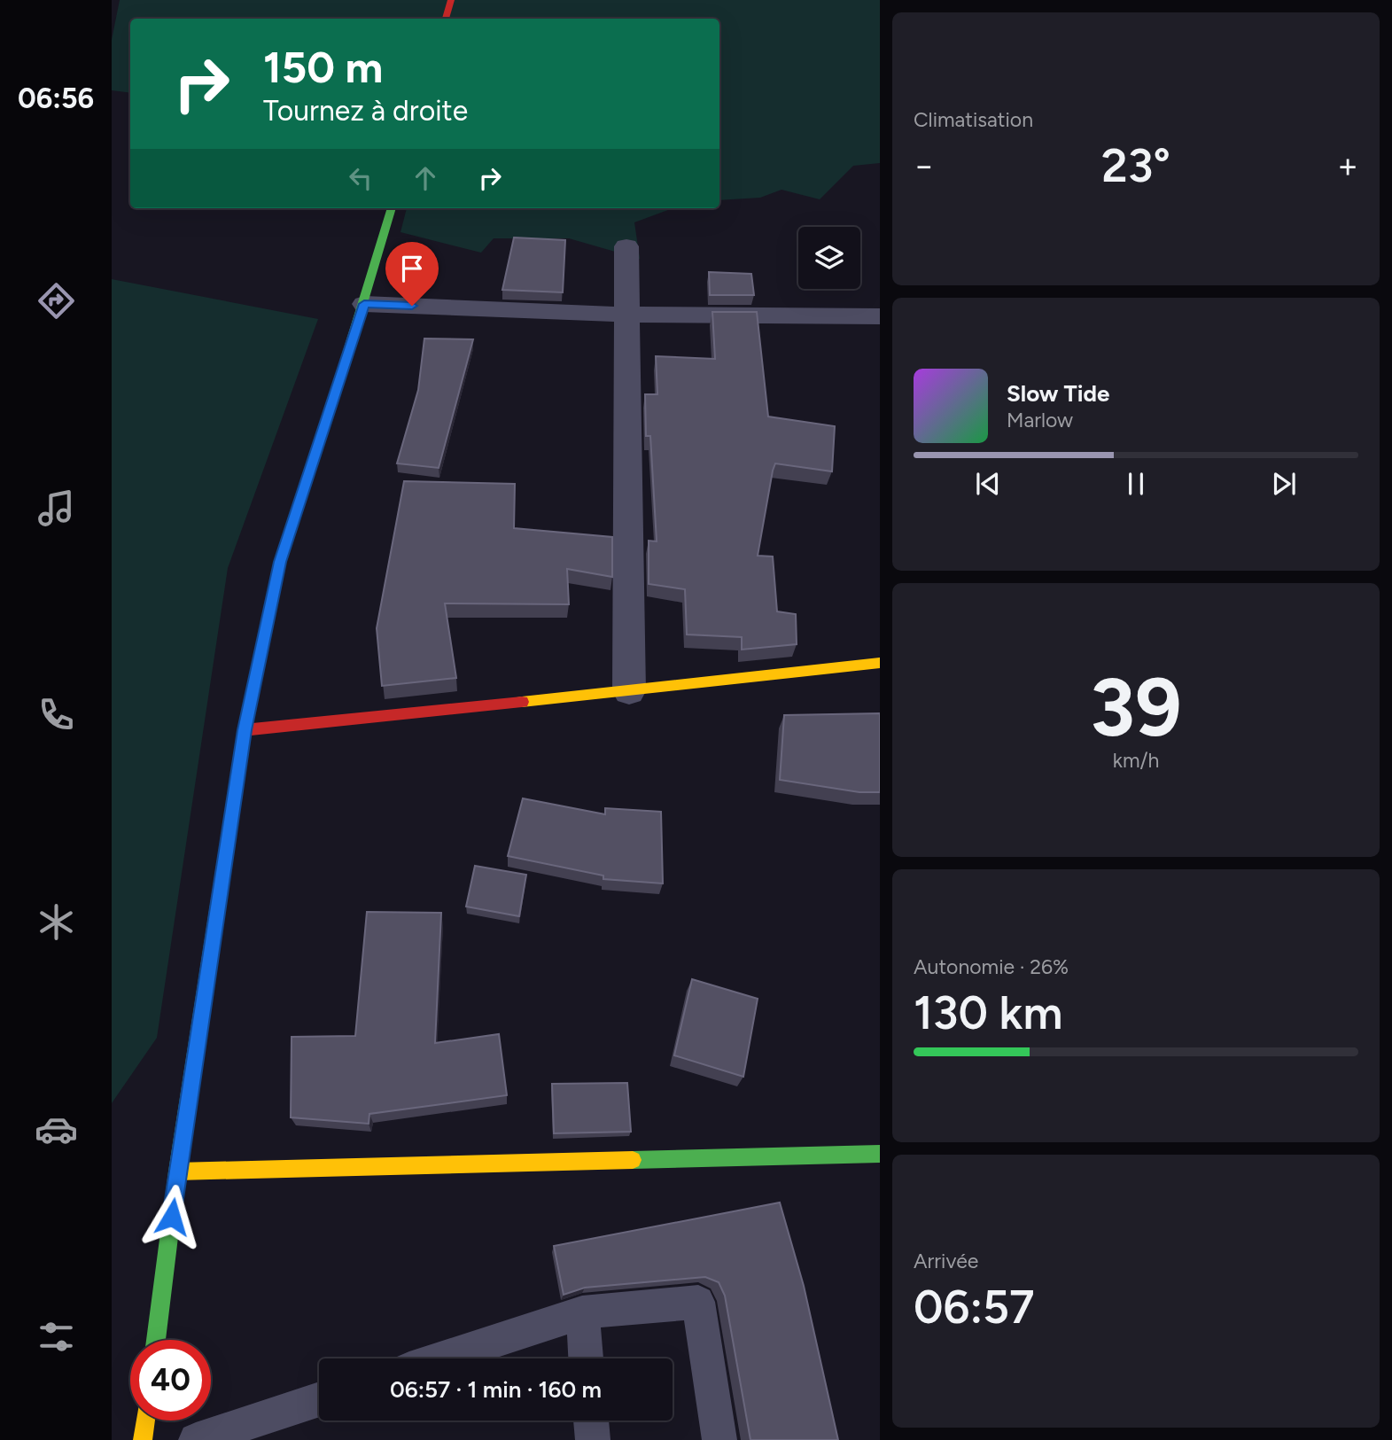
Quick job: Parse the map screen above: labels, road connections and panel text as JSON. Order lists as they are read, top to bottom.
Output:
{
  "page": {
    "tabs": "06:56",
    "tile": [
      "Climatisation",
      ["39", "km/h"],
      ["Autonomie · 26%", "130 km"],
      ["Arrivée", "06:57"]
    ],
    "turn": ["150 m", "Tournez à droite"],
    "heat": ["−", "23°", "+"],
    "song": ["Slow Tide", "Marlow"],
    "limit": "40",
    "trip": "06:57 · 1 min · 160 m"
  }
}
